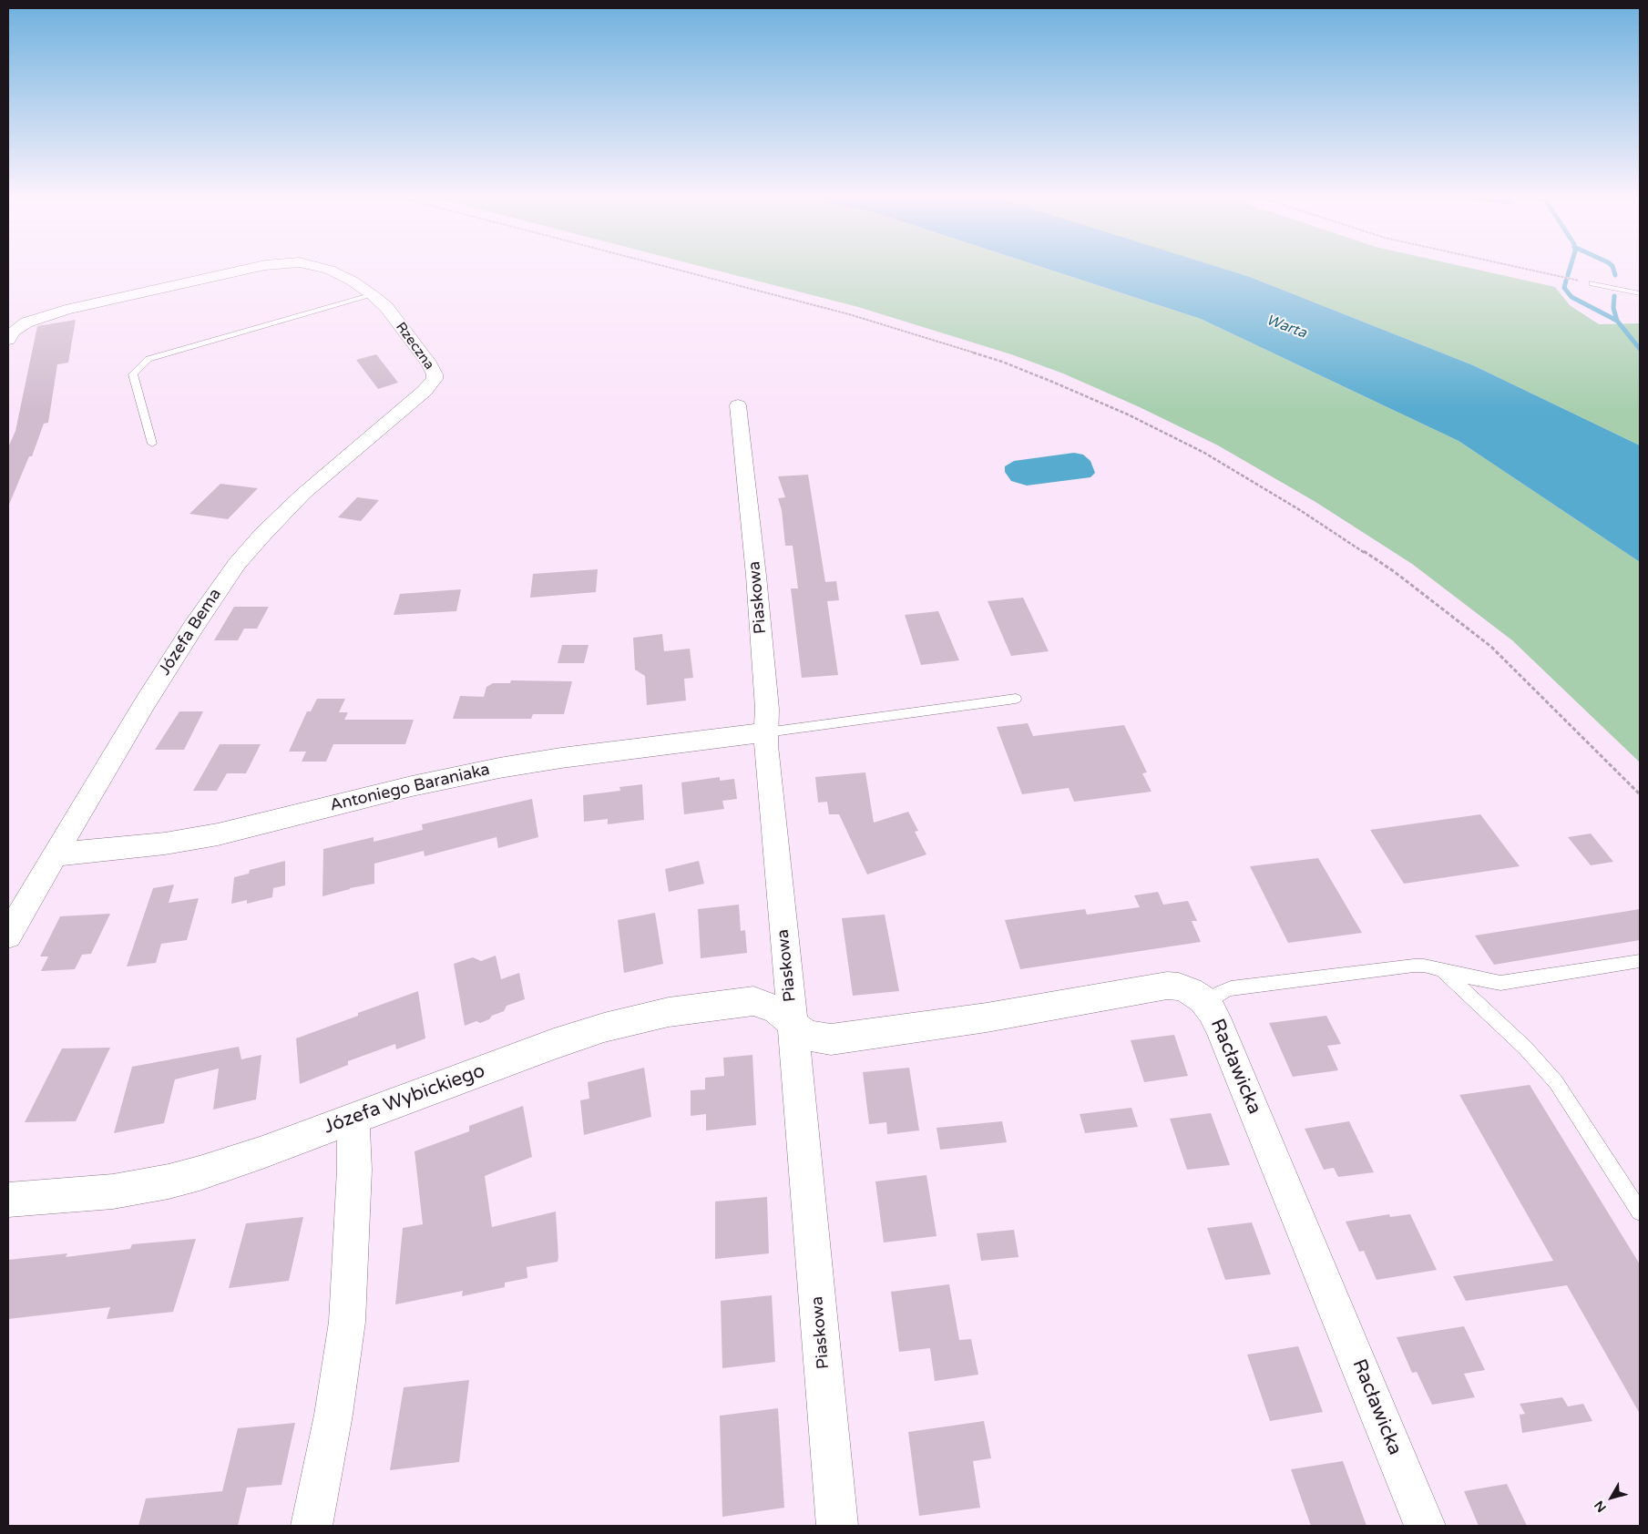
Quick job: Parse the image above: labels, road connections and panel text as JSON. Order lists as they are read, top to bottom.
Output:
{
  "streets": {
    "street": [
      "Rzeczna",
      "Piaskowa",
      "Józefa Bema",
      "Antoniego Baraniaka",
      "Racławicka",
      "Józefa Wybickiego"
    ]
  },
  "crossings": [
    ["Rzeczna", "Józefa Bema"],
    ["Piaskowa", "Antoniego Baraniaka"],
    ["Piaskowa", "Racławicka"],
    ["Piaskowa", "Józefa Wybickiego"],
    ["Józefa Bema", "Antoniego Baraniaka"],
    ["Racławicka", "Józefa Wybickiego"]
  ],
  "water": ["Warta"],
  "north": "bottom left"
}
